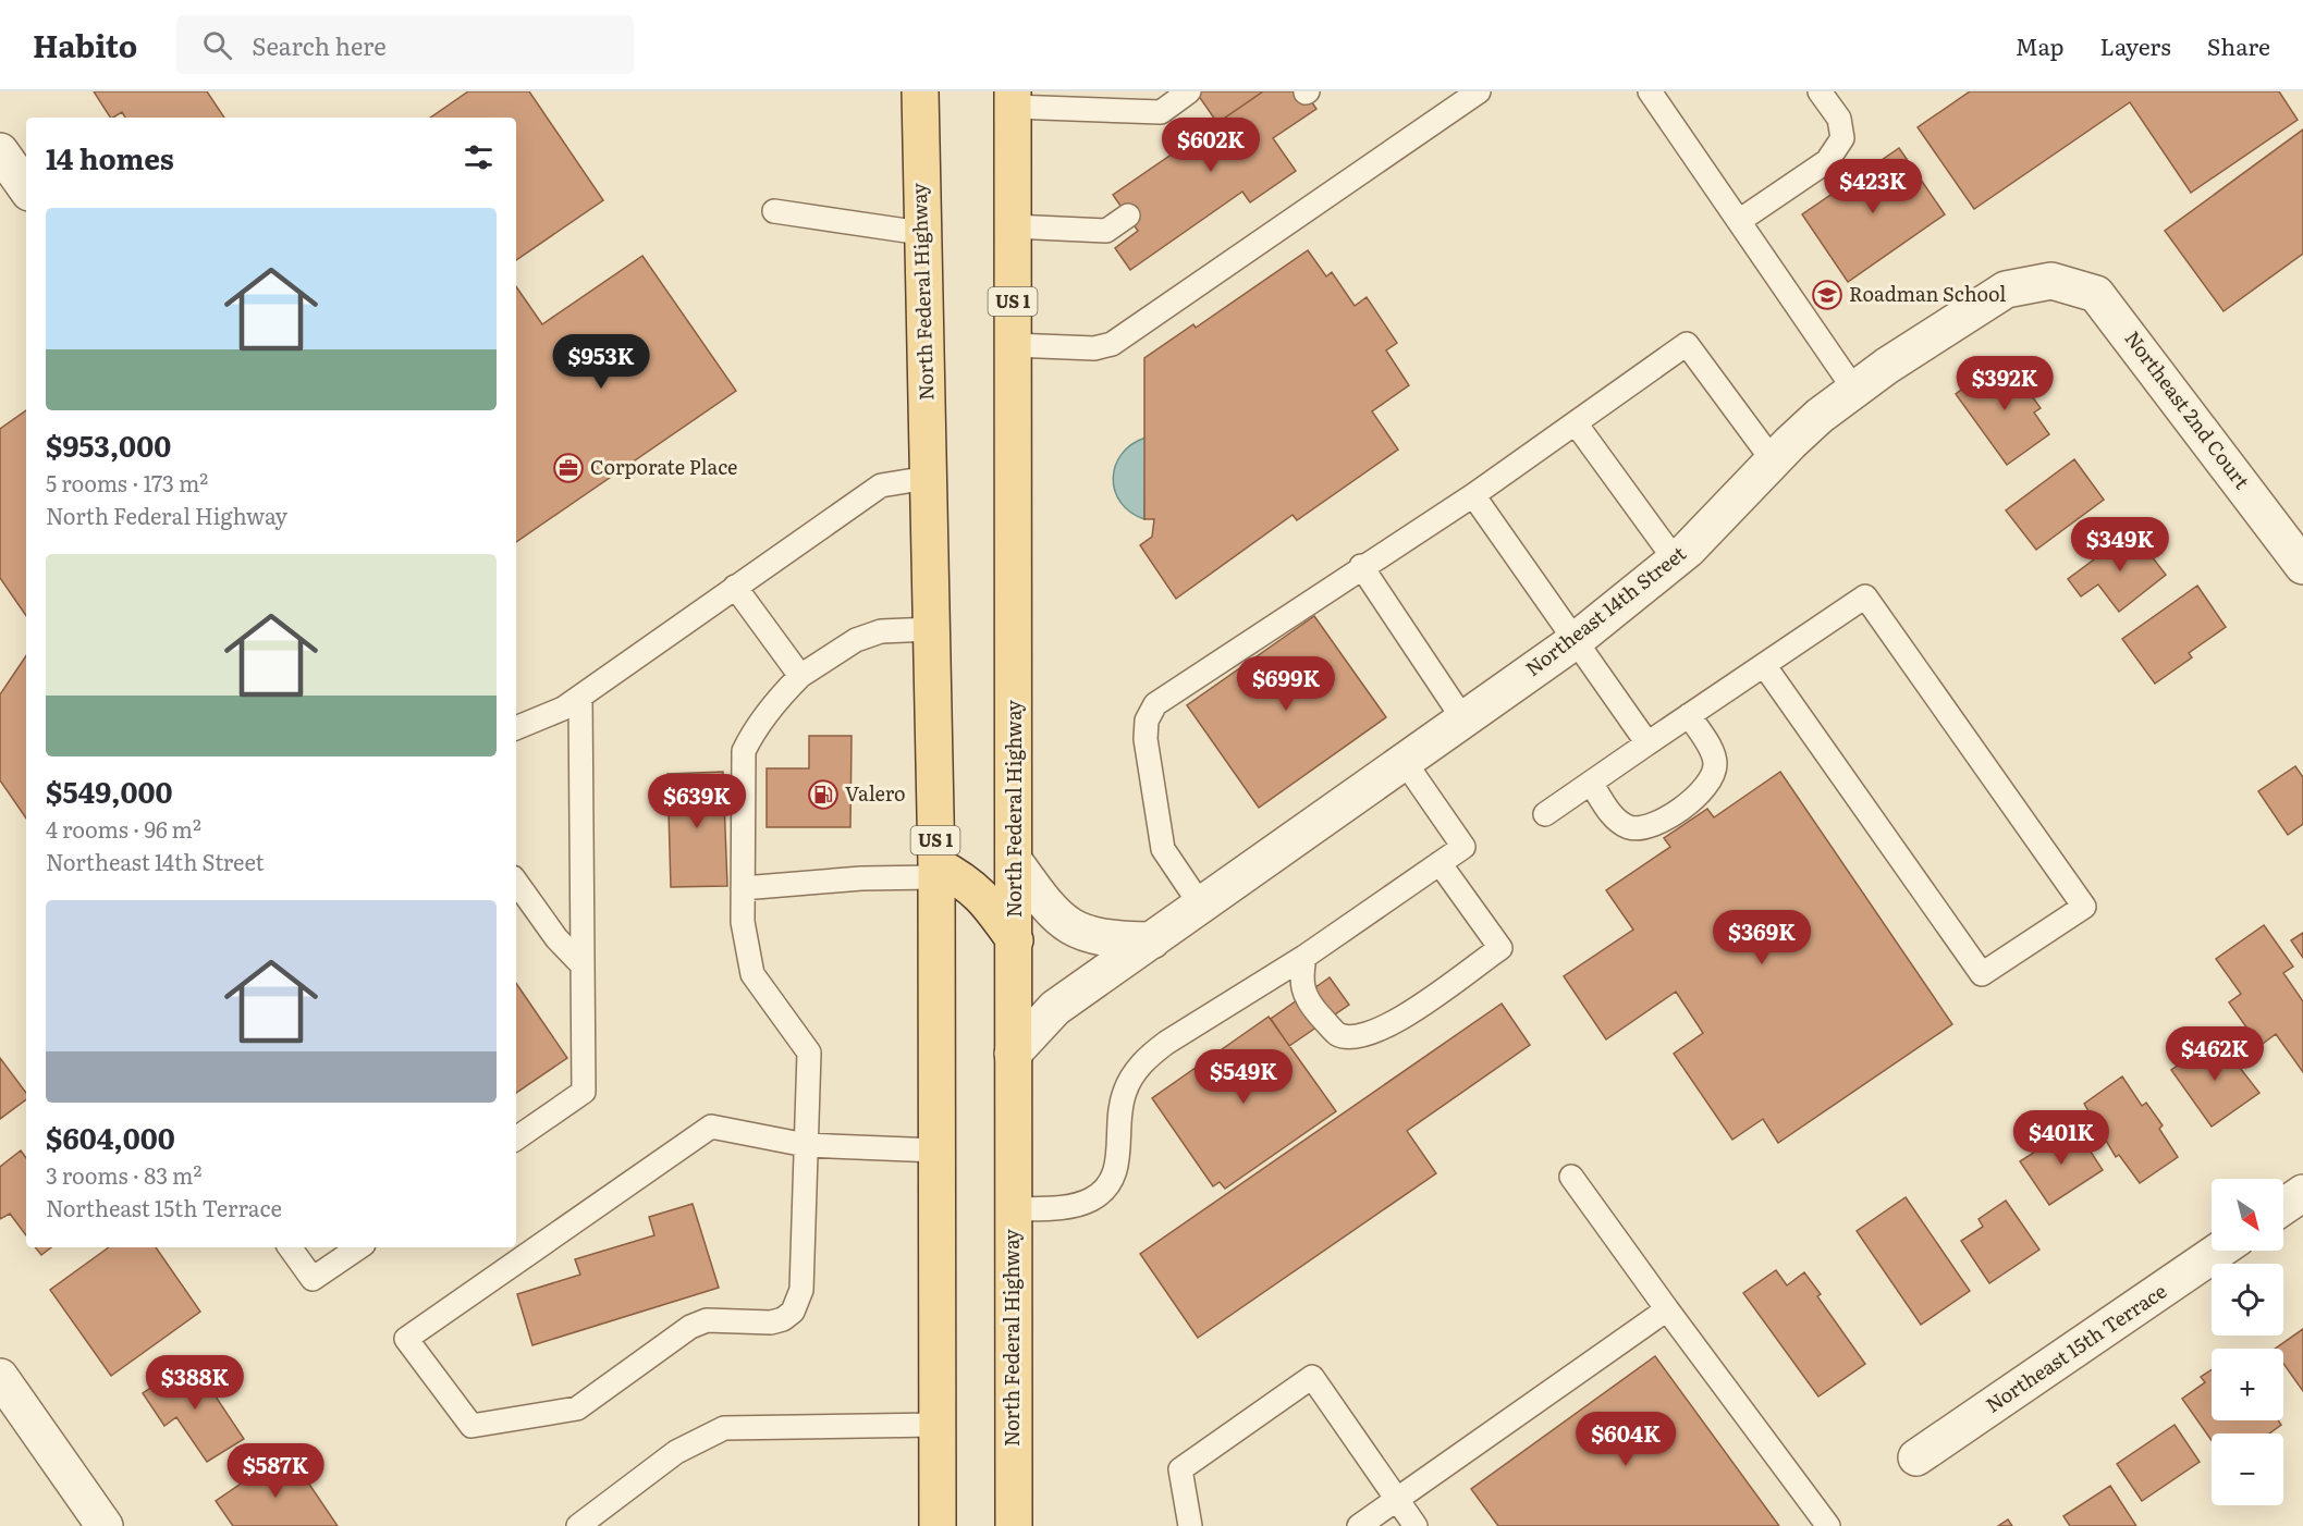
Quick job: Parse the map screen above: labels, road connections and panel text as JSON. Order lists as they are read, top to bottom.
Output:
{
  "streets": {
    "main road": ["North Federal Highway", "US 1"],
    "street": ["Northeast 2nd Court", "Northeast 14th Street", "Northeast 15th Terrace"]
  },
  "crossings": [
    ["North Federal Highway", "Northeast 14th Street"],
    ["Northeast 2nd Court", "Northeast 14th Street"]
  ],
  "places": {
    "school or university": ["Roadman School"],
    "office": ["Corporate Place"],
    "fuel station": ["Valero"]
  },
  "north": "bottom right",
  "page": {
    "header": "Habito",
    "search": "Search here",
    "nav": ["Map", "Layers", "Share"],
    "price": [
      "$602K",
      "$423K",
      "$953K",
      "$392K",
      "$349K",
      "$699K",
      "$639K",
      "$369K",
      "$462K",
      "$549K",
      "$401K",
      "$388K",
      "$604K",
      "$587K"
    ],
    "heading": "14 homes",
    "list": [
      {
        "name": "$953,000",
        "note": "5 rooms · 173 m² · North Federal Highway"
      },
      {
        "name": "$549,000",
        "note": "4 rooms · 96 m² · Northeast 14th Street"
      },
      {
        "name": "$604,000",
        "note": "3 rooms · 83 m² · Northeast 15th Terrace"
      }
    ],
    "map_buttons": ["+", "−"]
  }
}
